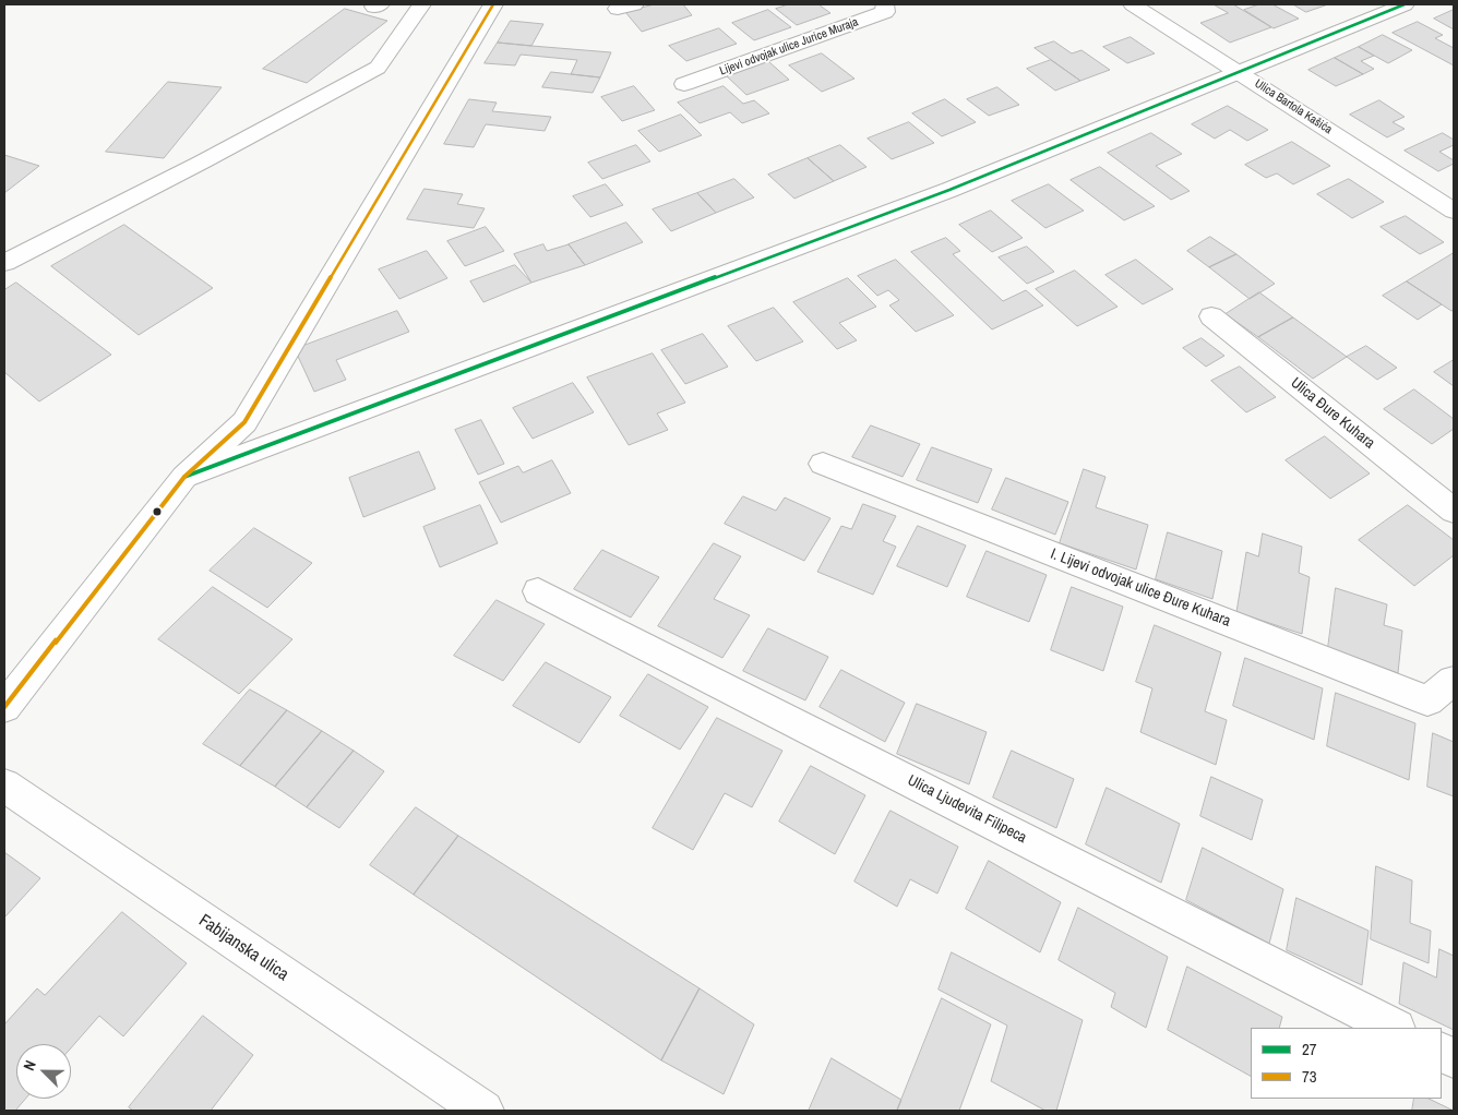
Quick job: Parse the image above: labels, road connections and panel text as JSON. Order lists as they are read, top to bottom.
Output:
{
  "streets": {
    "street": [
      "Lijevi odvojak ulice Jurice Muraja",
      "Ulica Bartola Kašića",
      "Ulica Đure Kuhara",
      "I. Lijevi odvojak ulice Đure Kuhara",
      "Ulica Ljudevita Filipeca",
      "Fabijanska ulica"
    ]
  },
  "lines": ["transit line 27", "transit line 73"],
  "legend": ["27", "73"],
  "north": "top left"
}
